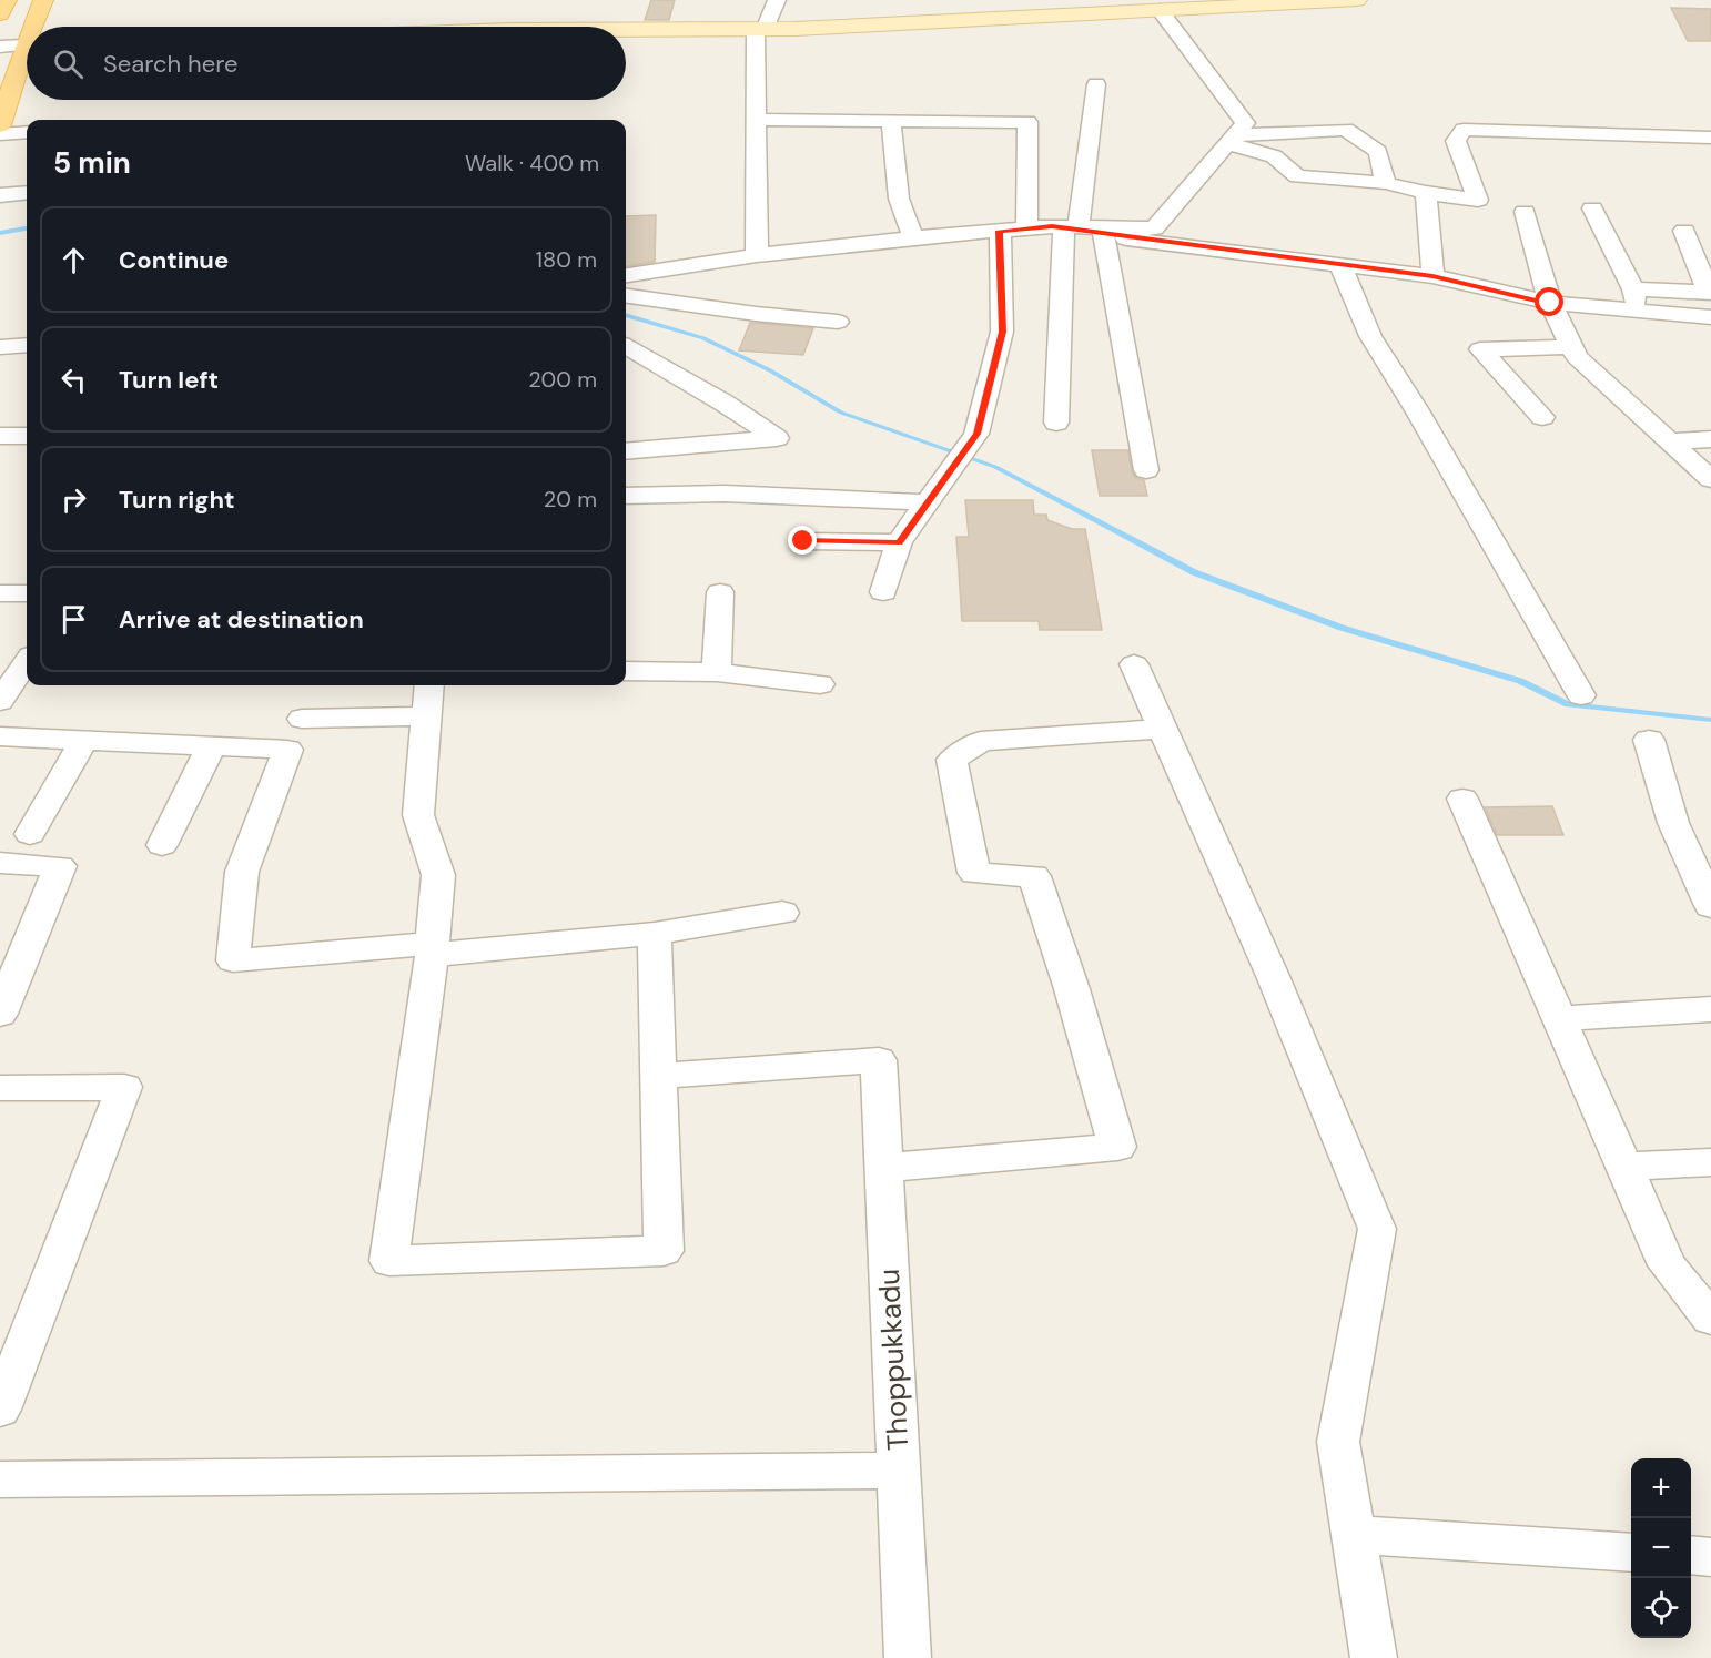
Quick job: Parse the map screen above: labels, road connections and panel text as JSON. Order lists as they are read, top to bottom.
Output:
{
  "streets": {
    "street": ["Thoppukkadu"]
  },
  "page": {
    "search": "Search here",
    "heading": ["5 min", "Walk · 400 m"],
    "list": [
      ["Continue", "180 m"],
      ["Turn left", "200 m"],
      ["Turn right", "20 m"],
      "Arrive at destination"
    ],
    "map_buttons": ["+", "−"]
  }
}
